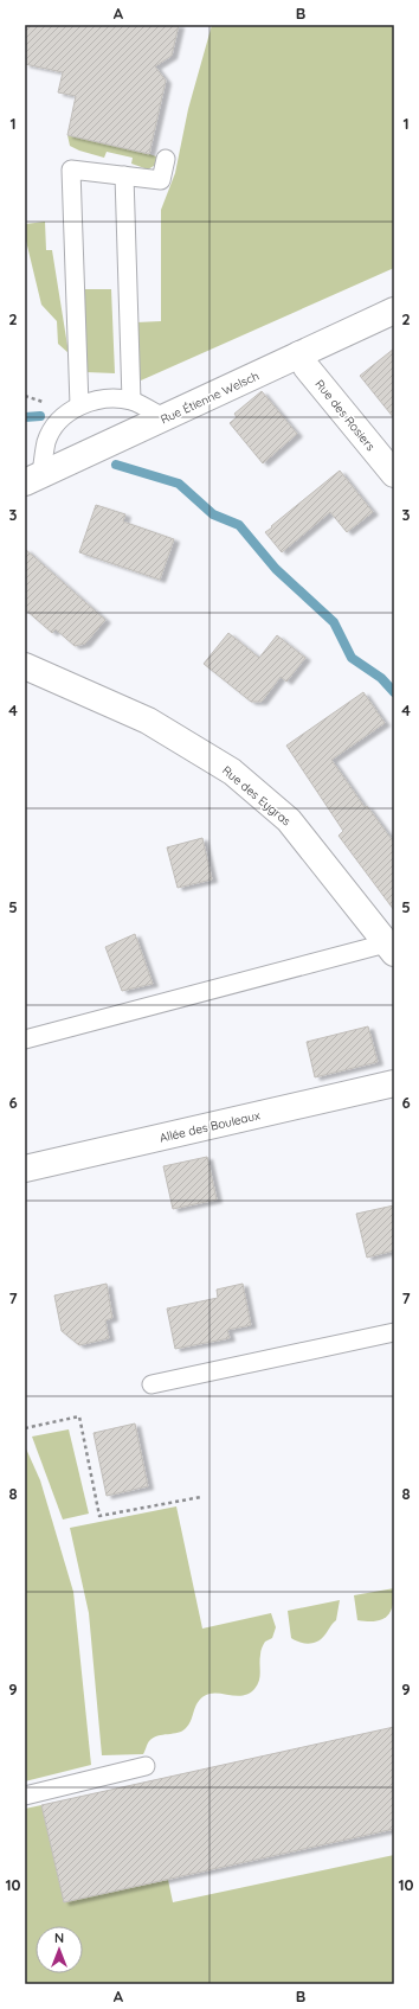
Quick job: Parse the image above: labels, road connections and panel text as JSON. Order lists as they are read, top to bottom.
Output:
{
  "streets": {
    "street": [
      "Rue Étienne Welsch",
      "Rue des Rosiers",
      "Rue des Eygras",
      "Allée des Bouleaux"
    ]
  },
  "crossings": [
    ["Rue Étienne Welsch", "Rue des Rosiers"]
  ],
  "north": "top",
  "grid": {
    "columns": ["A", "B"],
    "rows": [
      "1",
      "2",
      "3",
      "4",
      "5",
      "6",
      "7",
      "8",
      "9",
      "10"
    ]
  }
}
